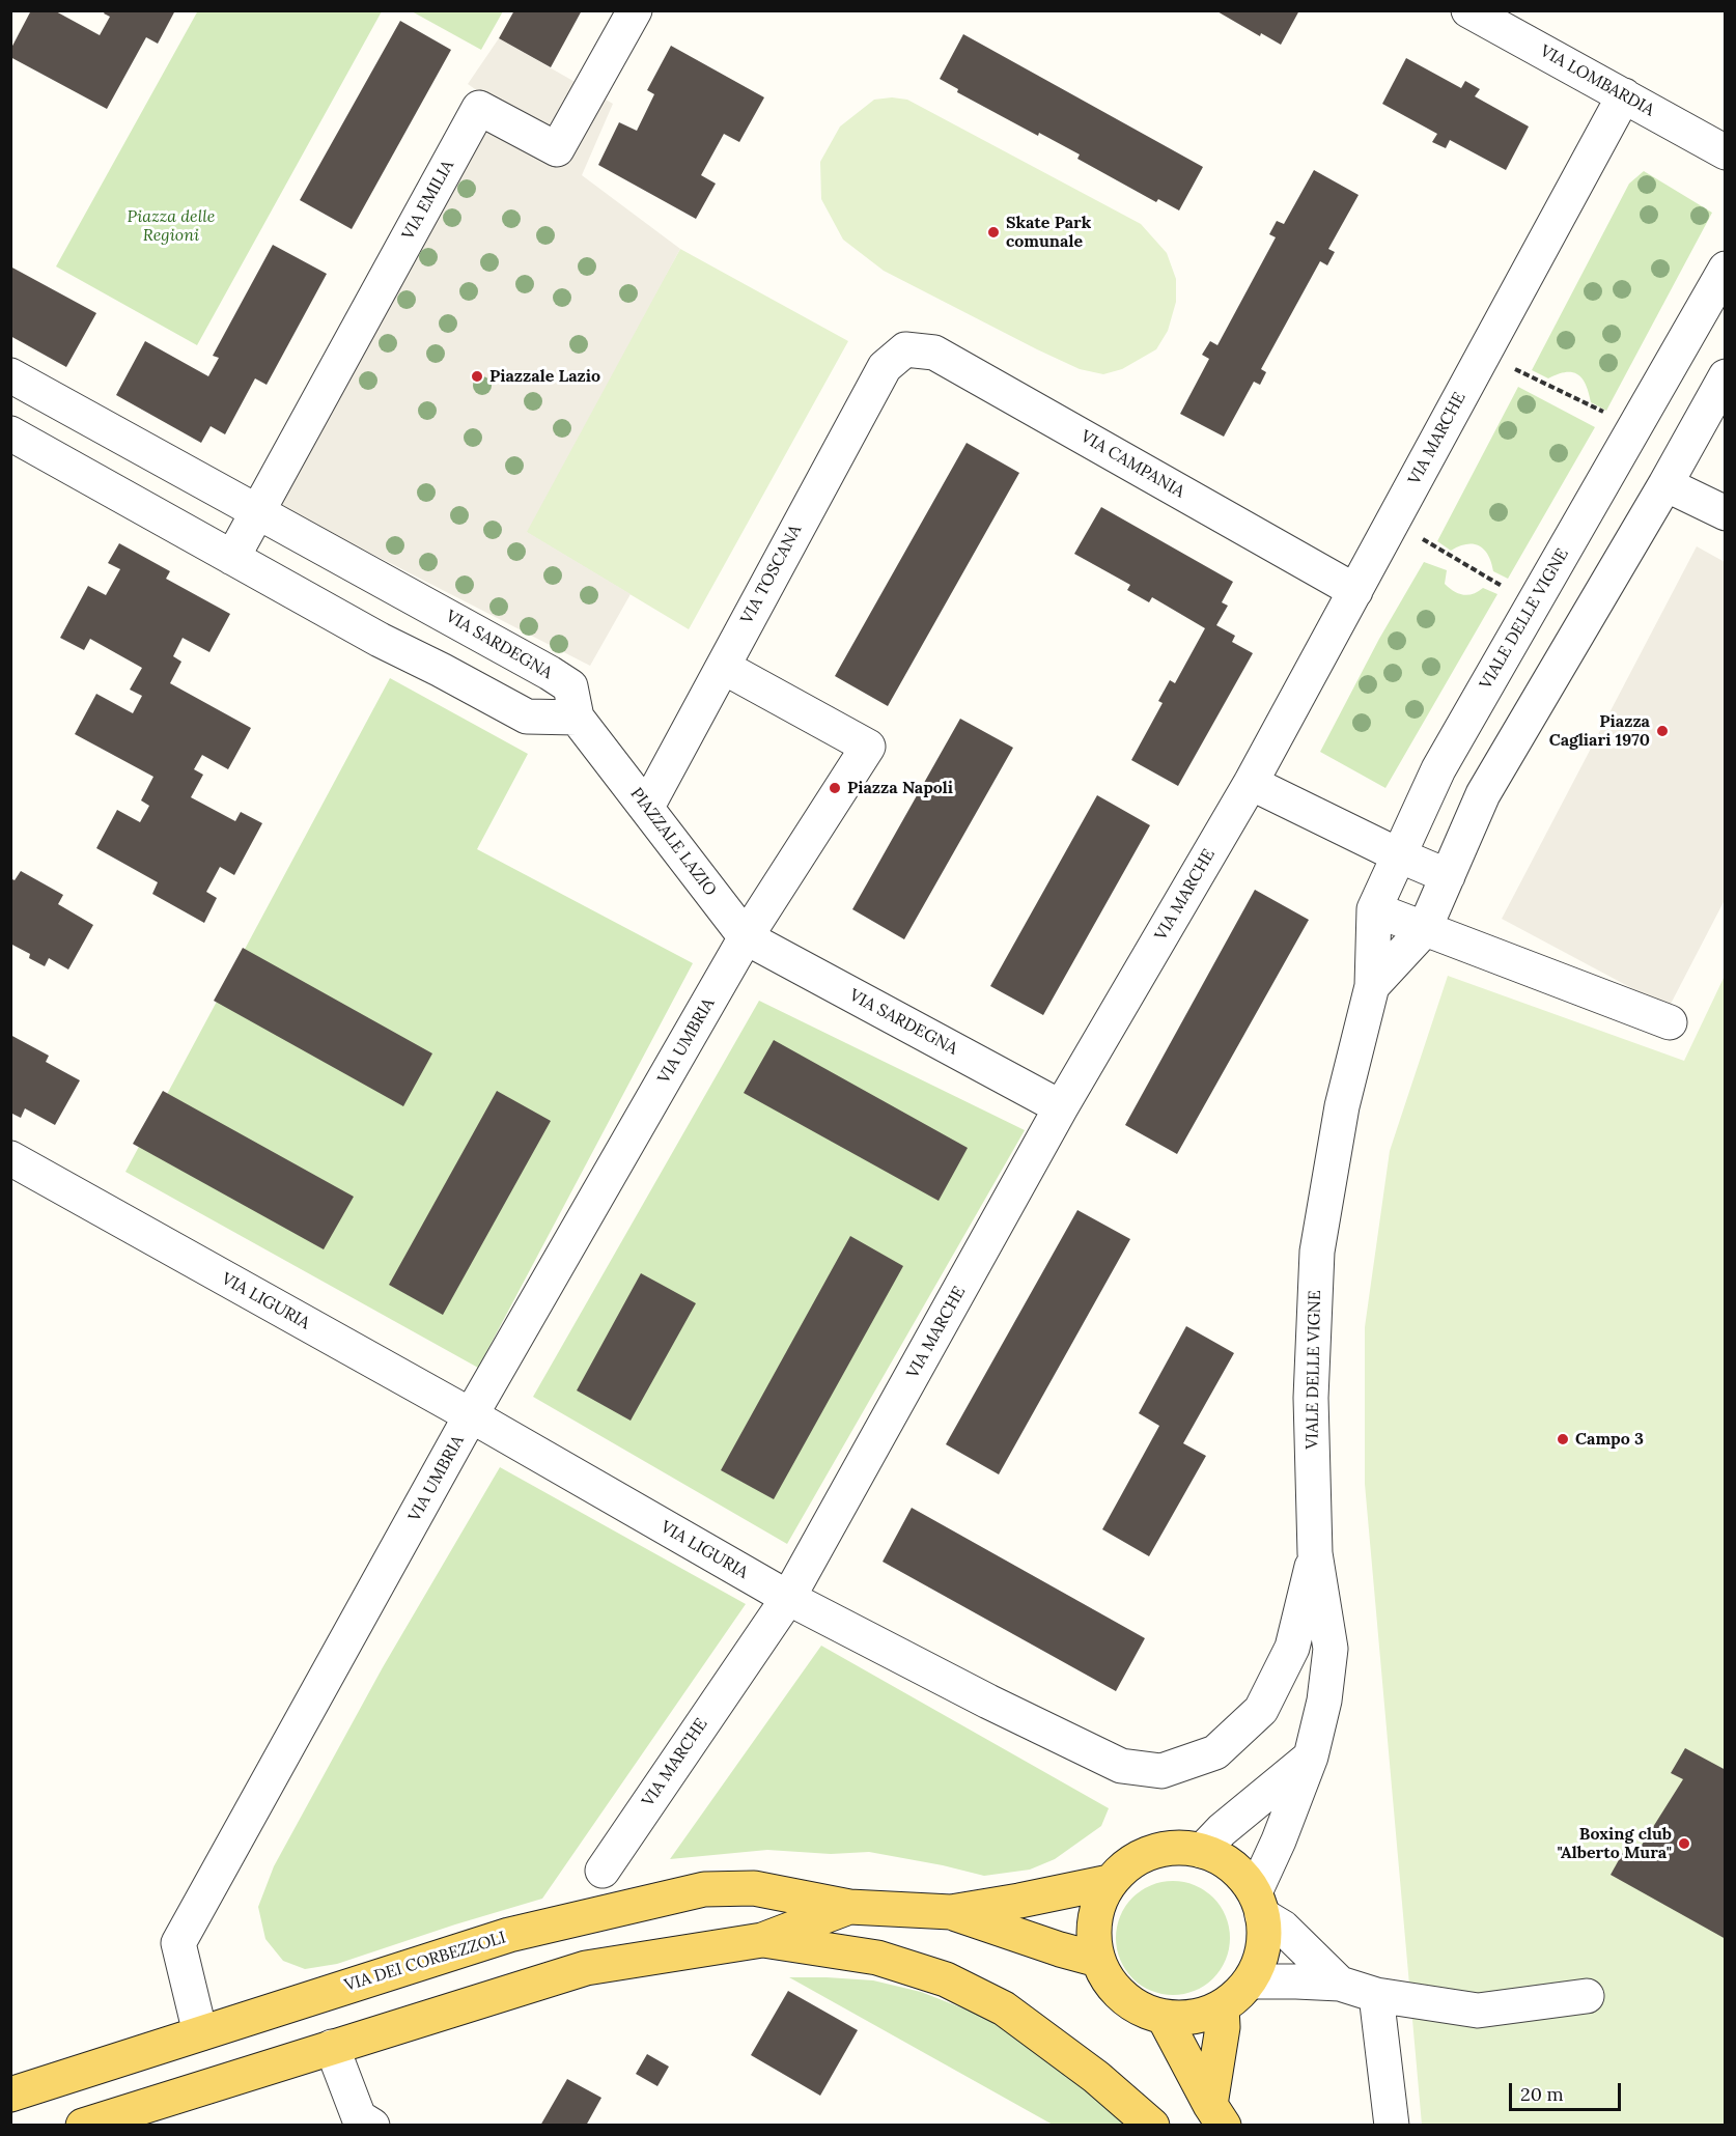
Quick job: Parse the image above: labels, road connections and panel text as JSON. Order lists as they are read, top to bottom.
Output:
{
  "streets": {
    "main road": ["VIA DEI CORBEZZOLI"],
    "street": [
      "VIA LOMBARDIA",
      "VIA EMILIA",
      "VIA MARCHE",
      "VIA CAMPANIA",
      "VIA TOSCANA",
      "VIALE DELLE VIGNE",
      "VIA SARDEGNA",
      "PIAZZALE LAZIO",
      "VIA UMBRIA",
      "VIA LIGURIA"
    ]
  },
  "crossings": [
    ["VIA LOMBARDIA", "VIA MARCHE"],
    ["VIA EMILIA", "VIA SARDEGNA"],
    ["VIA MARCHE", "VIA CAMPANIA"],
    ["VIA MARCHE", "VIA SARDEGNA"],
    ["VIA MARCHE", "VIA LIGURIA"],
    ["VIA CAMPANIA", "VIA TOSCANA"],
    ["VIA TOSCANA", "PIAZZALE LAZIO"],
    ["VIALE DELLE VIGNE", "VIA LIGURIA"],
    ["VIALE DELLE VIGNE", "VIA DEI CORBEZZOLI"],
    ["VIA SARDEGNA", "PIAZZALE LAZIO"],
    ["VIA SARDEGNA", "VIA UMBRIA"],
    ["PIAZZALE LAZIO", "VIA UMBRIA"],
    ["VIA UMBRIA", "VIA LIGURIA"],
    ["VIA UMBRIA", "VIA DEI CORBEZZOLI"]
  ],
  "parks": ["Piazza delle Regioni"],
  "places": [
    "Skate Park comunale",
    "Piazzale Lazio",
    "Piazza Cagliari 1970",
    "Piazza Napoli",
    "Campo 3",
    "Boxing club \"Alberto Mura\""
  ],
  "scale_bar": "20 m"
}
